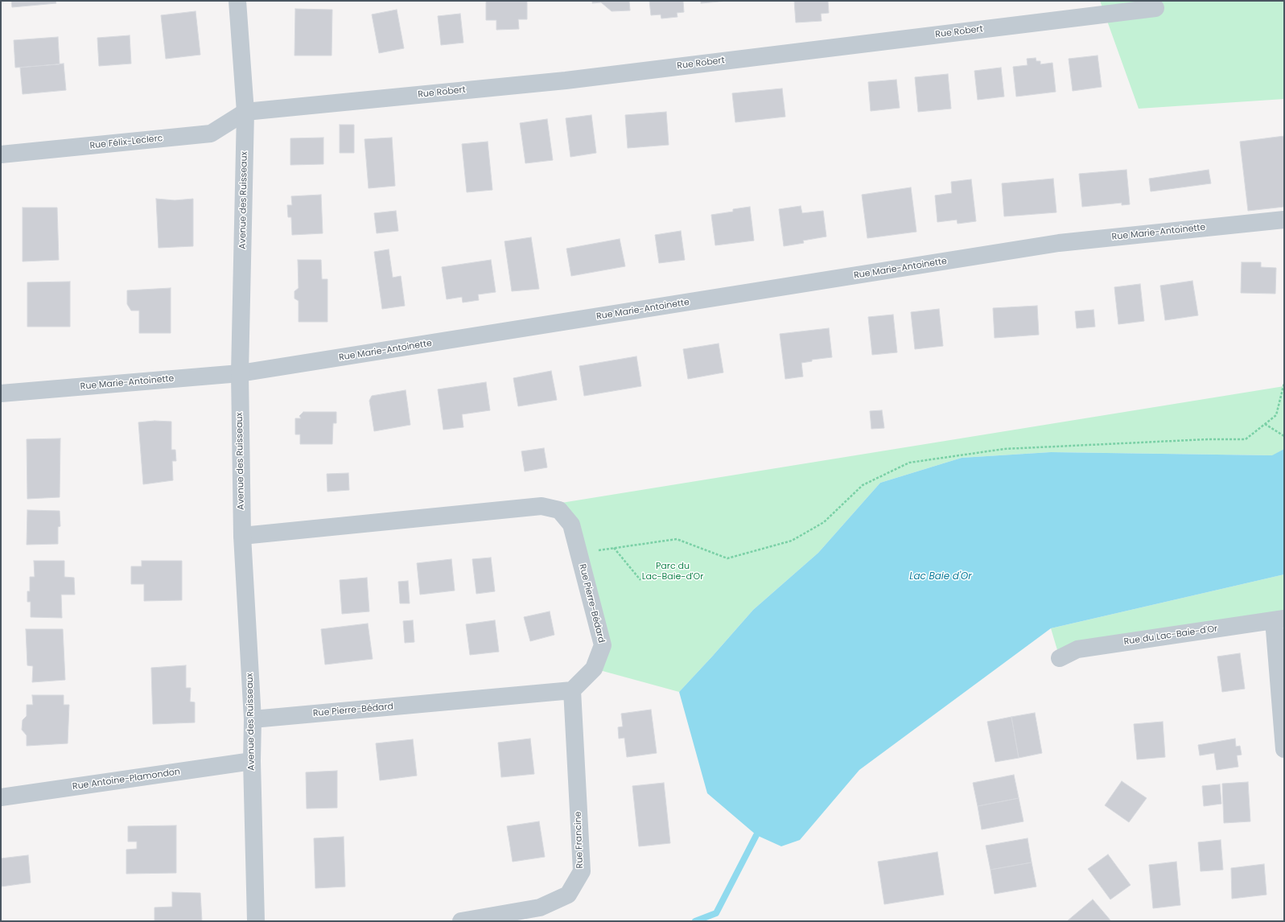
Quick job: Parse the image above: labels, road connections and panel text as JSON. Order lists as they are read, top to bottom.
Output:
{
  "streets": {
    "street": [
      "Rue Robert",
      "Rue Félix-Leclerc",
      "Avenue des Ruisseaux",
      "Rue Marie-Antoinette",
      "Rue Pierre-Bédard",
      "Rue du Lac-Baie-d'Or",
      "Rue Antoine-Plamondon",
      "Rue Francine"
    ]
  },
  "crossings": [
    ["Rue Robert", "Rue Félix-Leclerc"],
    ["Rue Robert", "Avenue des Ruisseaux"],
    ["Rue Félix-Leclerc", "Avenue des Ruisseaux"],
    ["Avenue des Ruisseaux", "Rue Marie-Antoinette"],
    ["Avenue des Ruisseaux", "Rue Pierre-Bédard"],
    ["Avenue des Ruisseaux", "Rue Antoine-Plamondon"],
    ["Rue Pierre-Bédard", "Rue Francine"]
  ],
  "water": ["Lac Baie d'Or"],
  "parks": ["Parc du Lac-Baie-d'Or"]
}
